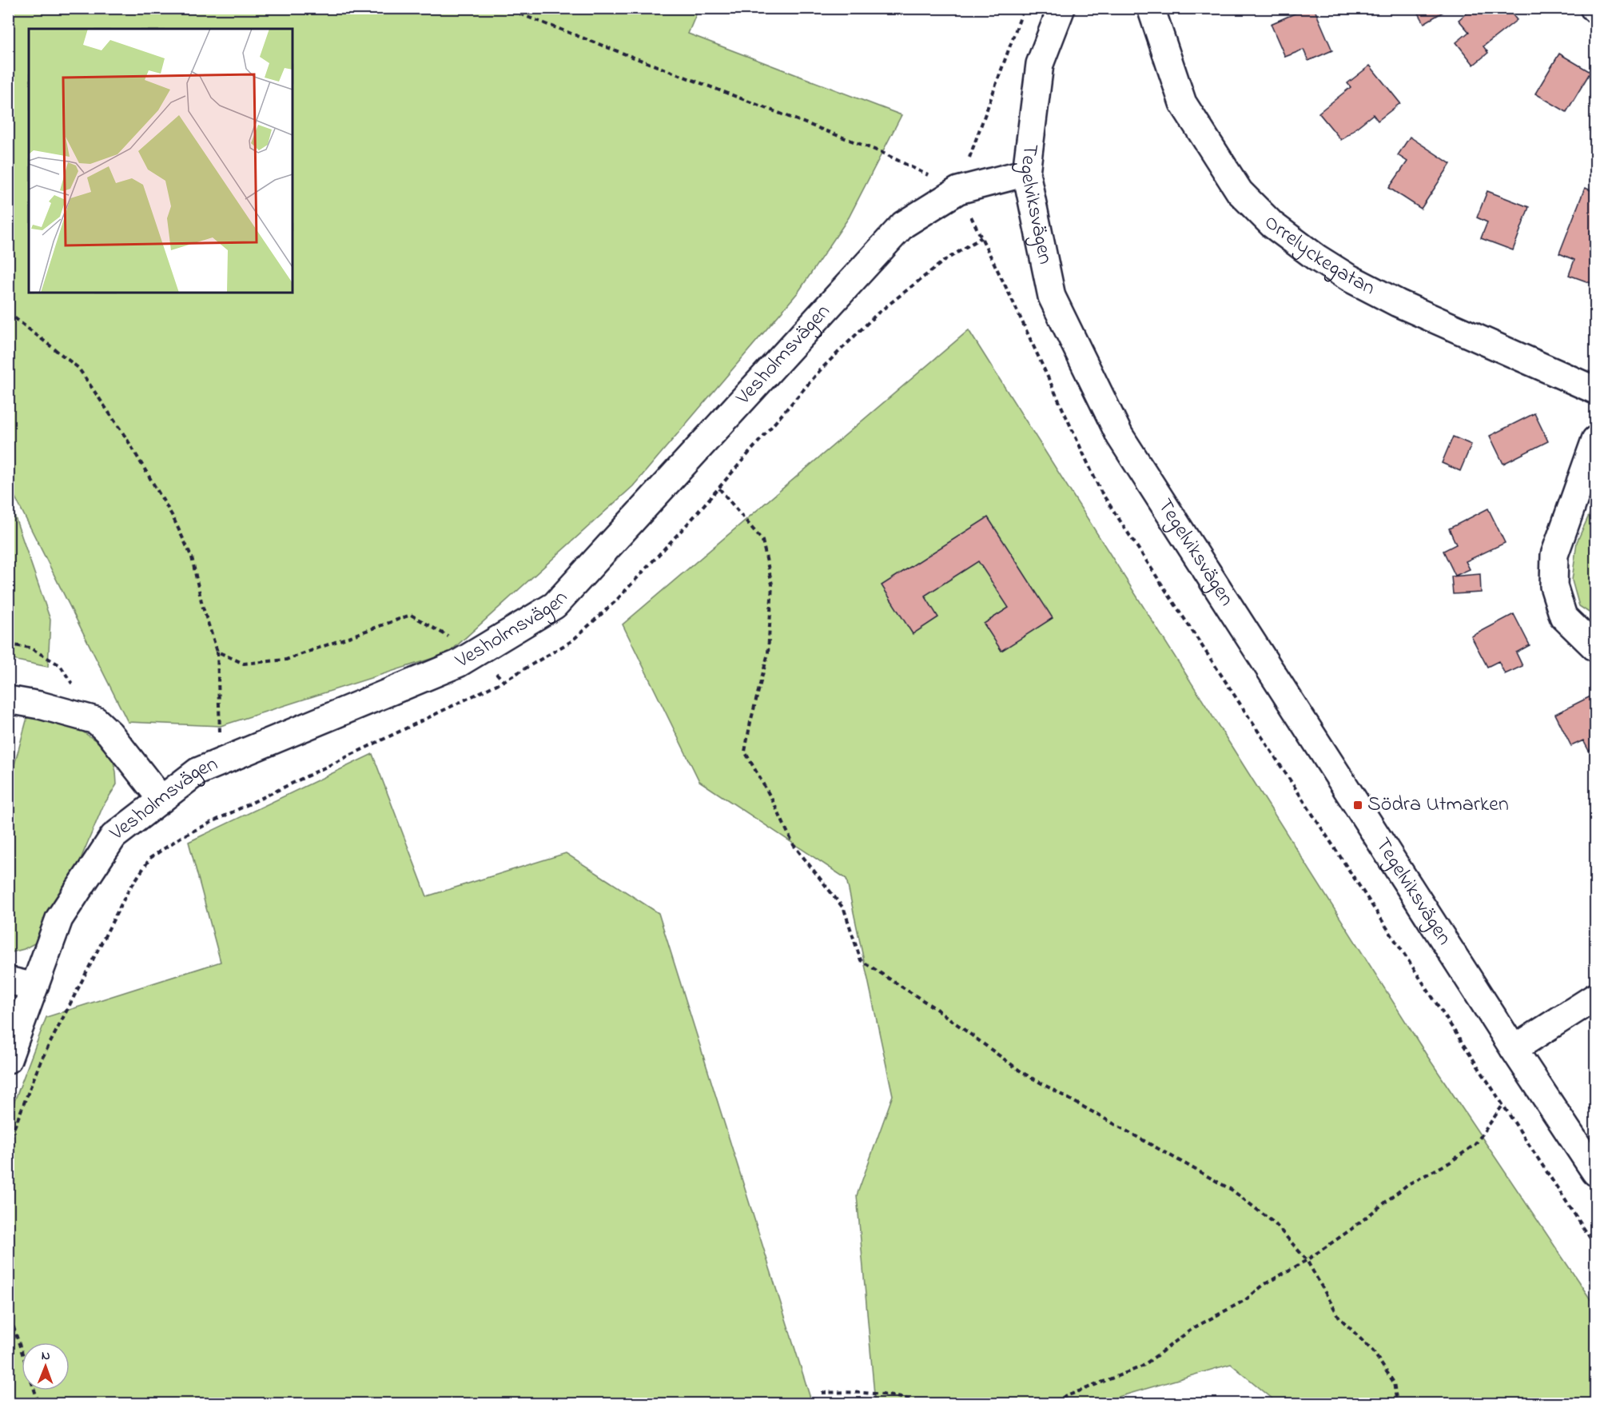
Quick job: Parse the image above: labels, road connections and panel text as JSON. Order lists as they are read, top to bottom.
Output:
{
  "streets": {
    "street": ["Tegelviksvägen", "Orrelyckegatan", "Vesholmsvägen"]
  },
  "crossings": [
    ["Tegelviksvägen", "Vesholmsvägen"]
  ],
  "places": {
    "transit": ["Södra Utmarken"]
  },
  "north": "top"
}
